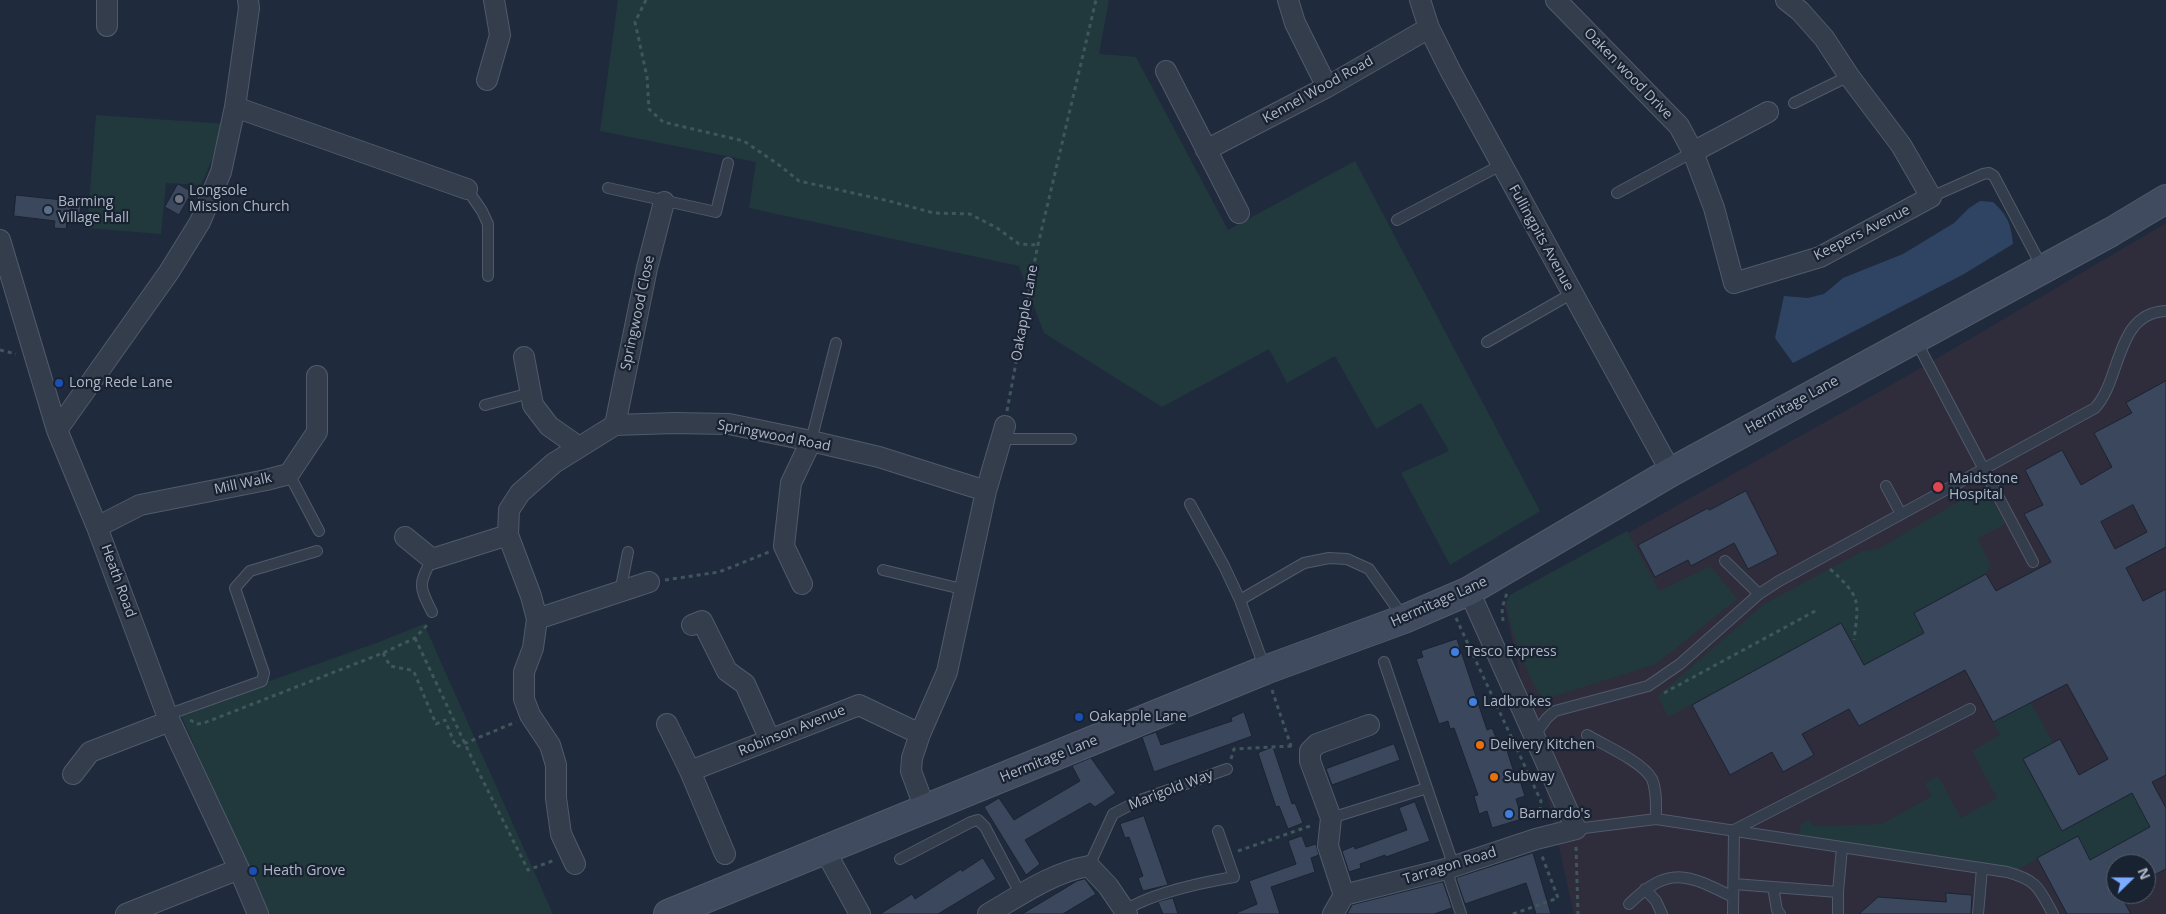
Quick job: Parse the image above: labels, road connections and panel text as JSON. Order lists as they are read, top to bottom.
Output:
{
  "streets": {
    "main road": ["Hermitage Lane"],
    "street": [
      "Oaken wood Drive",
      "Kennel Wood Road",
      "Keepers Avenue",
      "Fullingpits Avenue",
      "Springwood Close",
      "Springwood Road",
      "Mill Walk",
      "Heath Road",
      "Robinson Avenue",
      "Tarragon Road"
    ],
    "lane": ["Marigold Way"],
    "path": ["Oakapple Lane"]
  },
  "crossings": [
    ["Oaken wood Drive", "Keepers Avenue"],
    ["Kennel Wood Road", "Fullingpits Avenue"],
    ["Fullingpits Avenue", "Hermitage Lane"],
    ["Springwood Close", "Springwood Road"],
    ["Mill Walk", "Heath Road"]
  ],
  "places": [
    "Longsole Mission Church",
    "Barming Village Hall",
    "Long Rede Lane",
    "Maidstone Hospital",
    "Tesco Express",
    "Ladbrokes",
    "Oakapple Lane",
    "Delivery Kitchen",
    "Subway",
    "Barnardo's",
    "Heath Grove"
  ],
  "north": "right"
}
